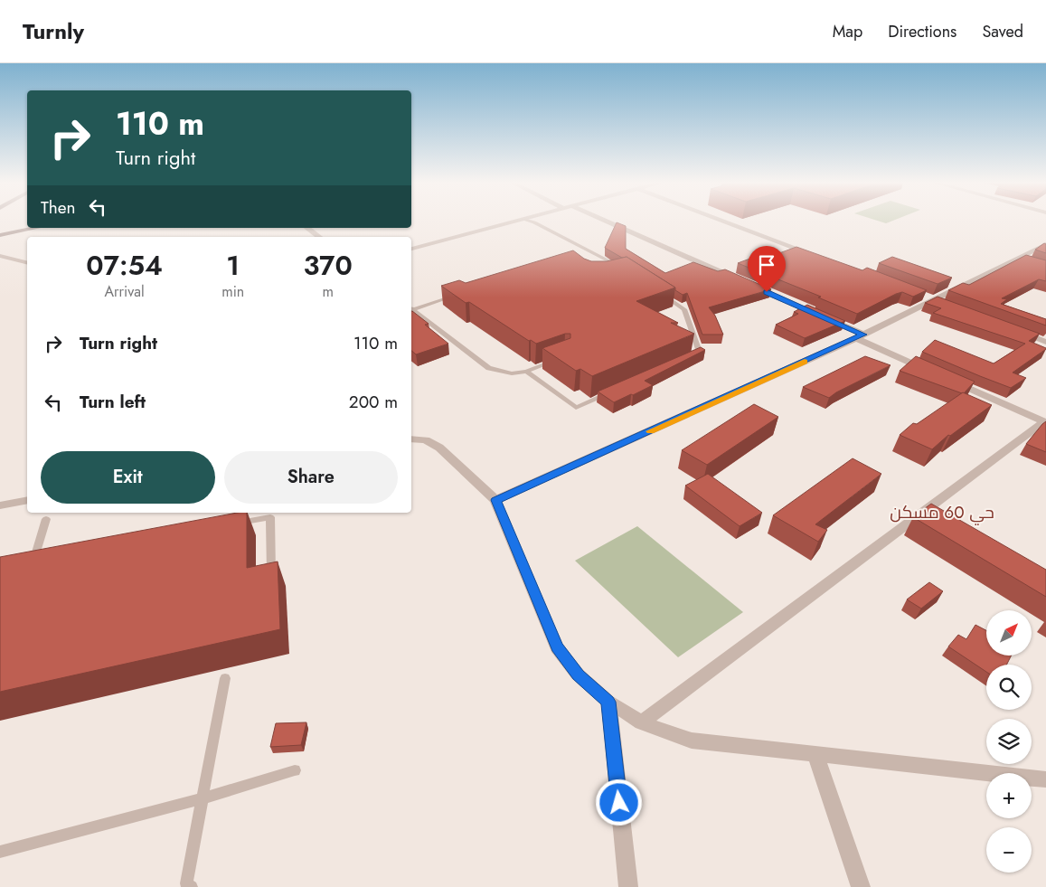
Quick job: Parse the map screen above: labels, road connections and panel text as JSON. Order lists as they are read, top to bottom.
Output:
{
  "districts": ["حي 60 مسكن"],
  "north": "top right",
  "page": {
    "header": "Turnly",
    "nav": ["Map", "Directions", "Saved"],
    "turn": ["110 m", "Turn right"],
    "then": "Then",
    "eta": [
      "07:54",
      "Arrival",
      "1",
      "min",
      "370",
      "m"
    ],
    "list": [
      {
        "name": "Turn right",
        "value": "110 m"
      },
      {
        "name": "Turn left",
        "value": "200 m"
      }
    ],
    "buttons": ["Exit", "Share"],
    "map_buttons": ["+", "−"]
  }
}
